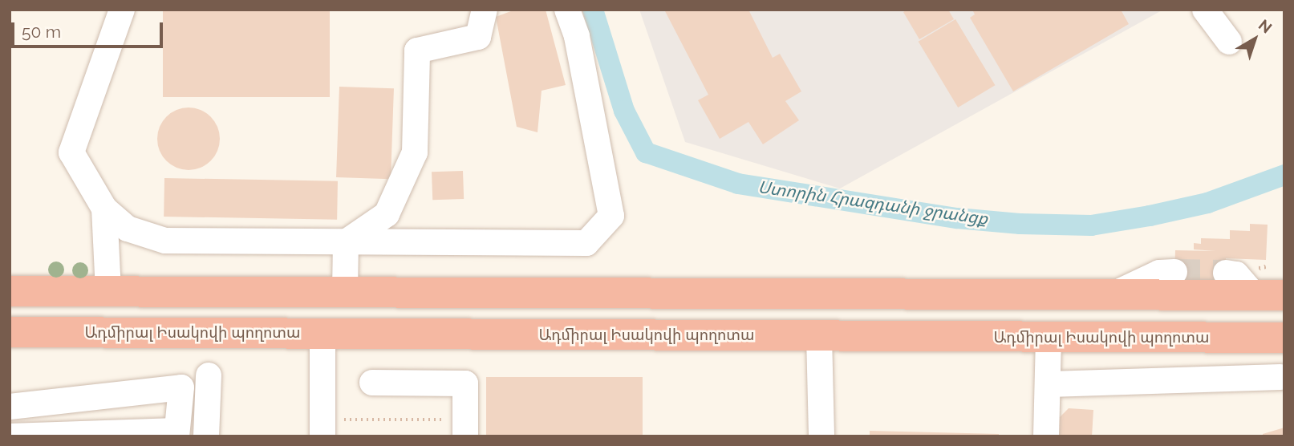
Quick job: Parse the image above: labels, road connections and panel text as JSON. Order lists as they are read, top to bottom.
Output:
{
  "streets": {
    "highway": ["Ադմիրալ Իսակովի պողոտա"]
  },
  "water": ["Ստորին Հրազդանի ջրանցք"],
  "scale_bar": "50 m",
  "north": "top right"
}
